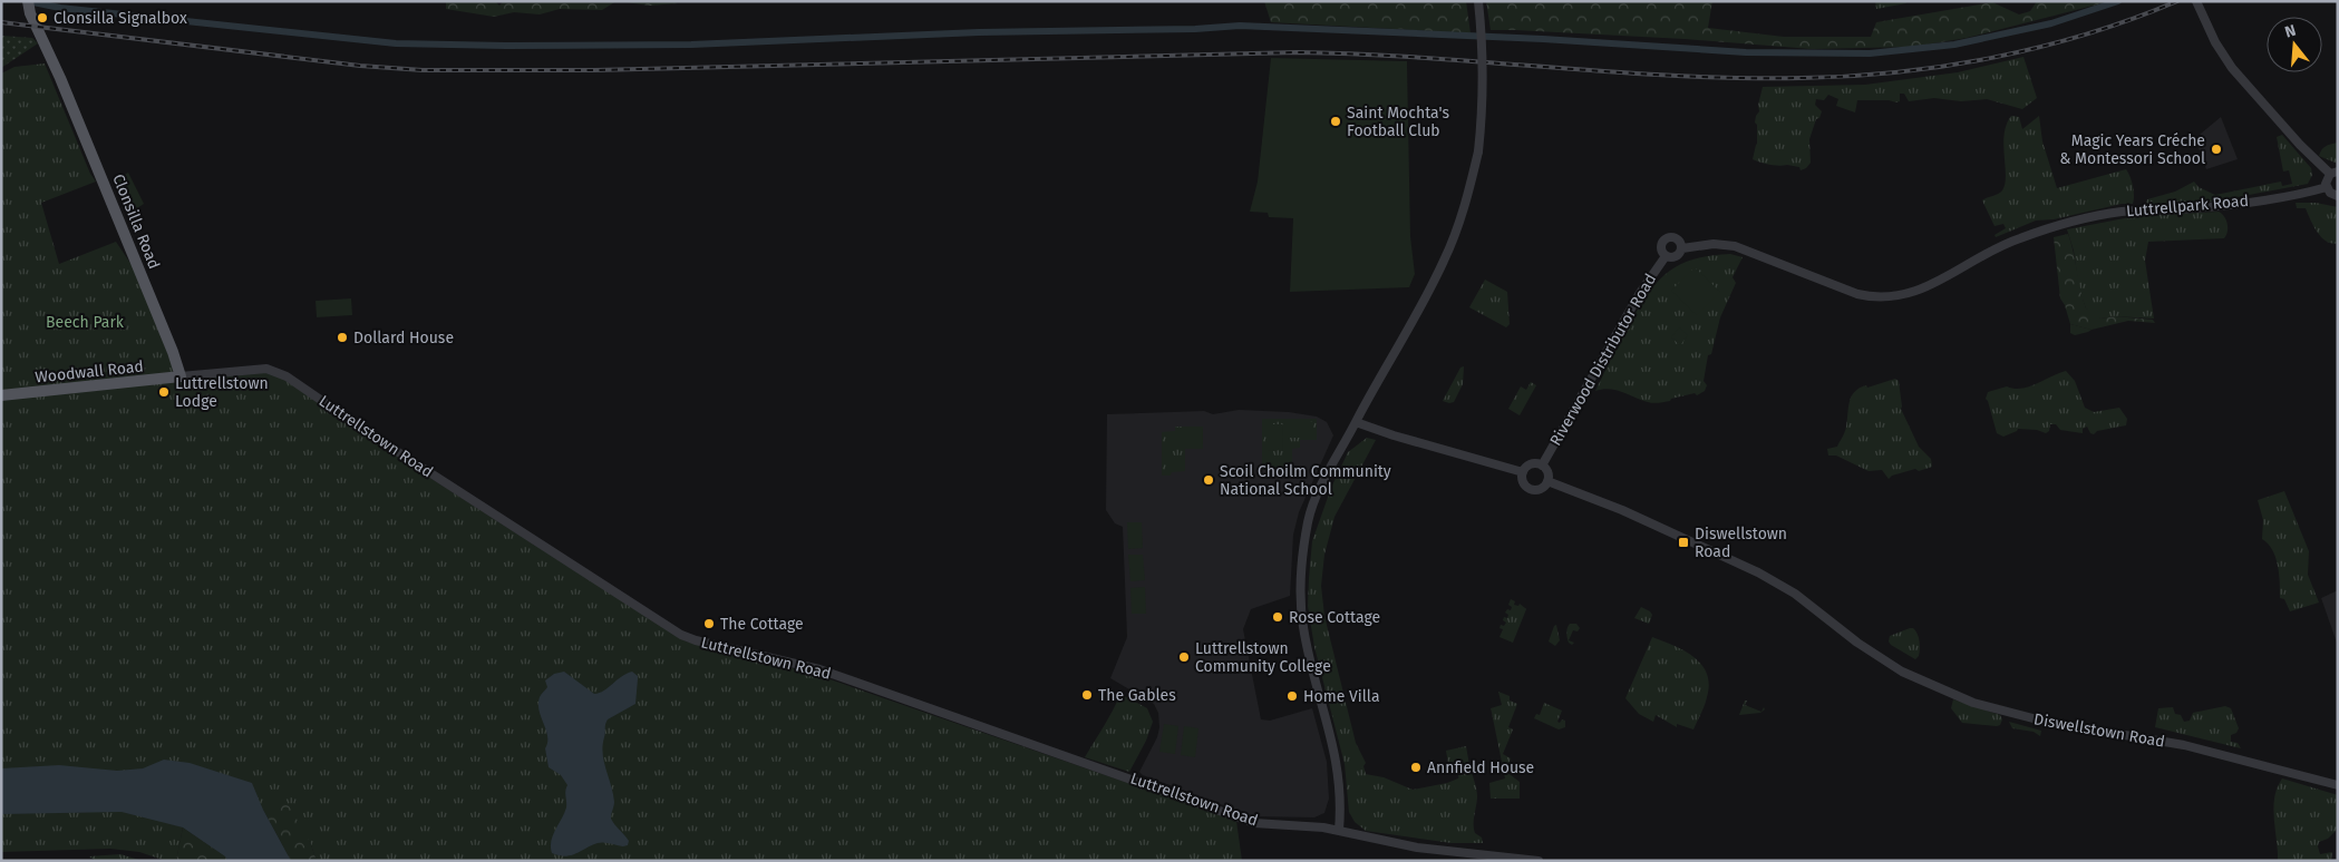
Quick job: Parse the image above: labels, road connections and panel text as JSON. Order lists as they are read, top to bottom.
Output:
{
  "streets": {
    "main road": ["Clonsilla Road", "Woodwall Road"],
    "street": [
      "Luttrellpark Road",
      "Riverwood Distributor Road",
      "Luttrellstown Road",
      "Diswellstown Road"
    ]
  },
  "crossings": [
    ["Luttrellpark Road", "Riverwood Distributor Road"],
    ["Clonsilla Road", "Woodwall Road"],
    ["Clonsilla Road", "Luttrellstown Road"],
    ["Riverwood Distributor Road", "Diswellstown Road"],
    ["Woodwall Road", "Luttrellstown Road"]
  ],
  "parks": ["Beech Park"],
  "places": {
    "other": [
      "Clonsilla Signalbox",
      "Saint Mochta's Football Club",
      "Magic Years Créche & Montessori School",
      "Dollard House",
      "Luttrellstown Lodge",
      "Scoil Choilm Community National School",
      "Rose Cottage",
      "The Cottage",
      "Luttrellstown Community College",
      "The Gables",
      "Home Villa",
      "Annfield House"
    ],
    "transit": ["Diswellstown Road"]
  },
  "north": "top"
}
